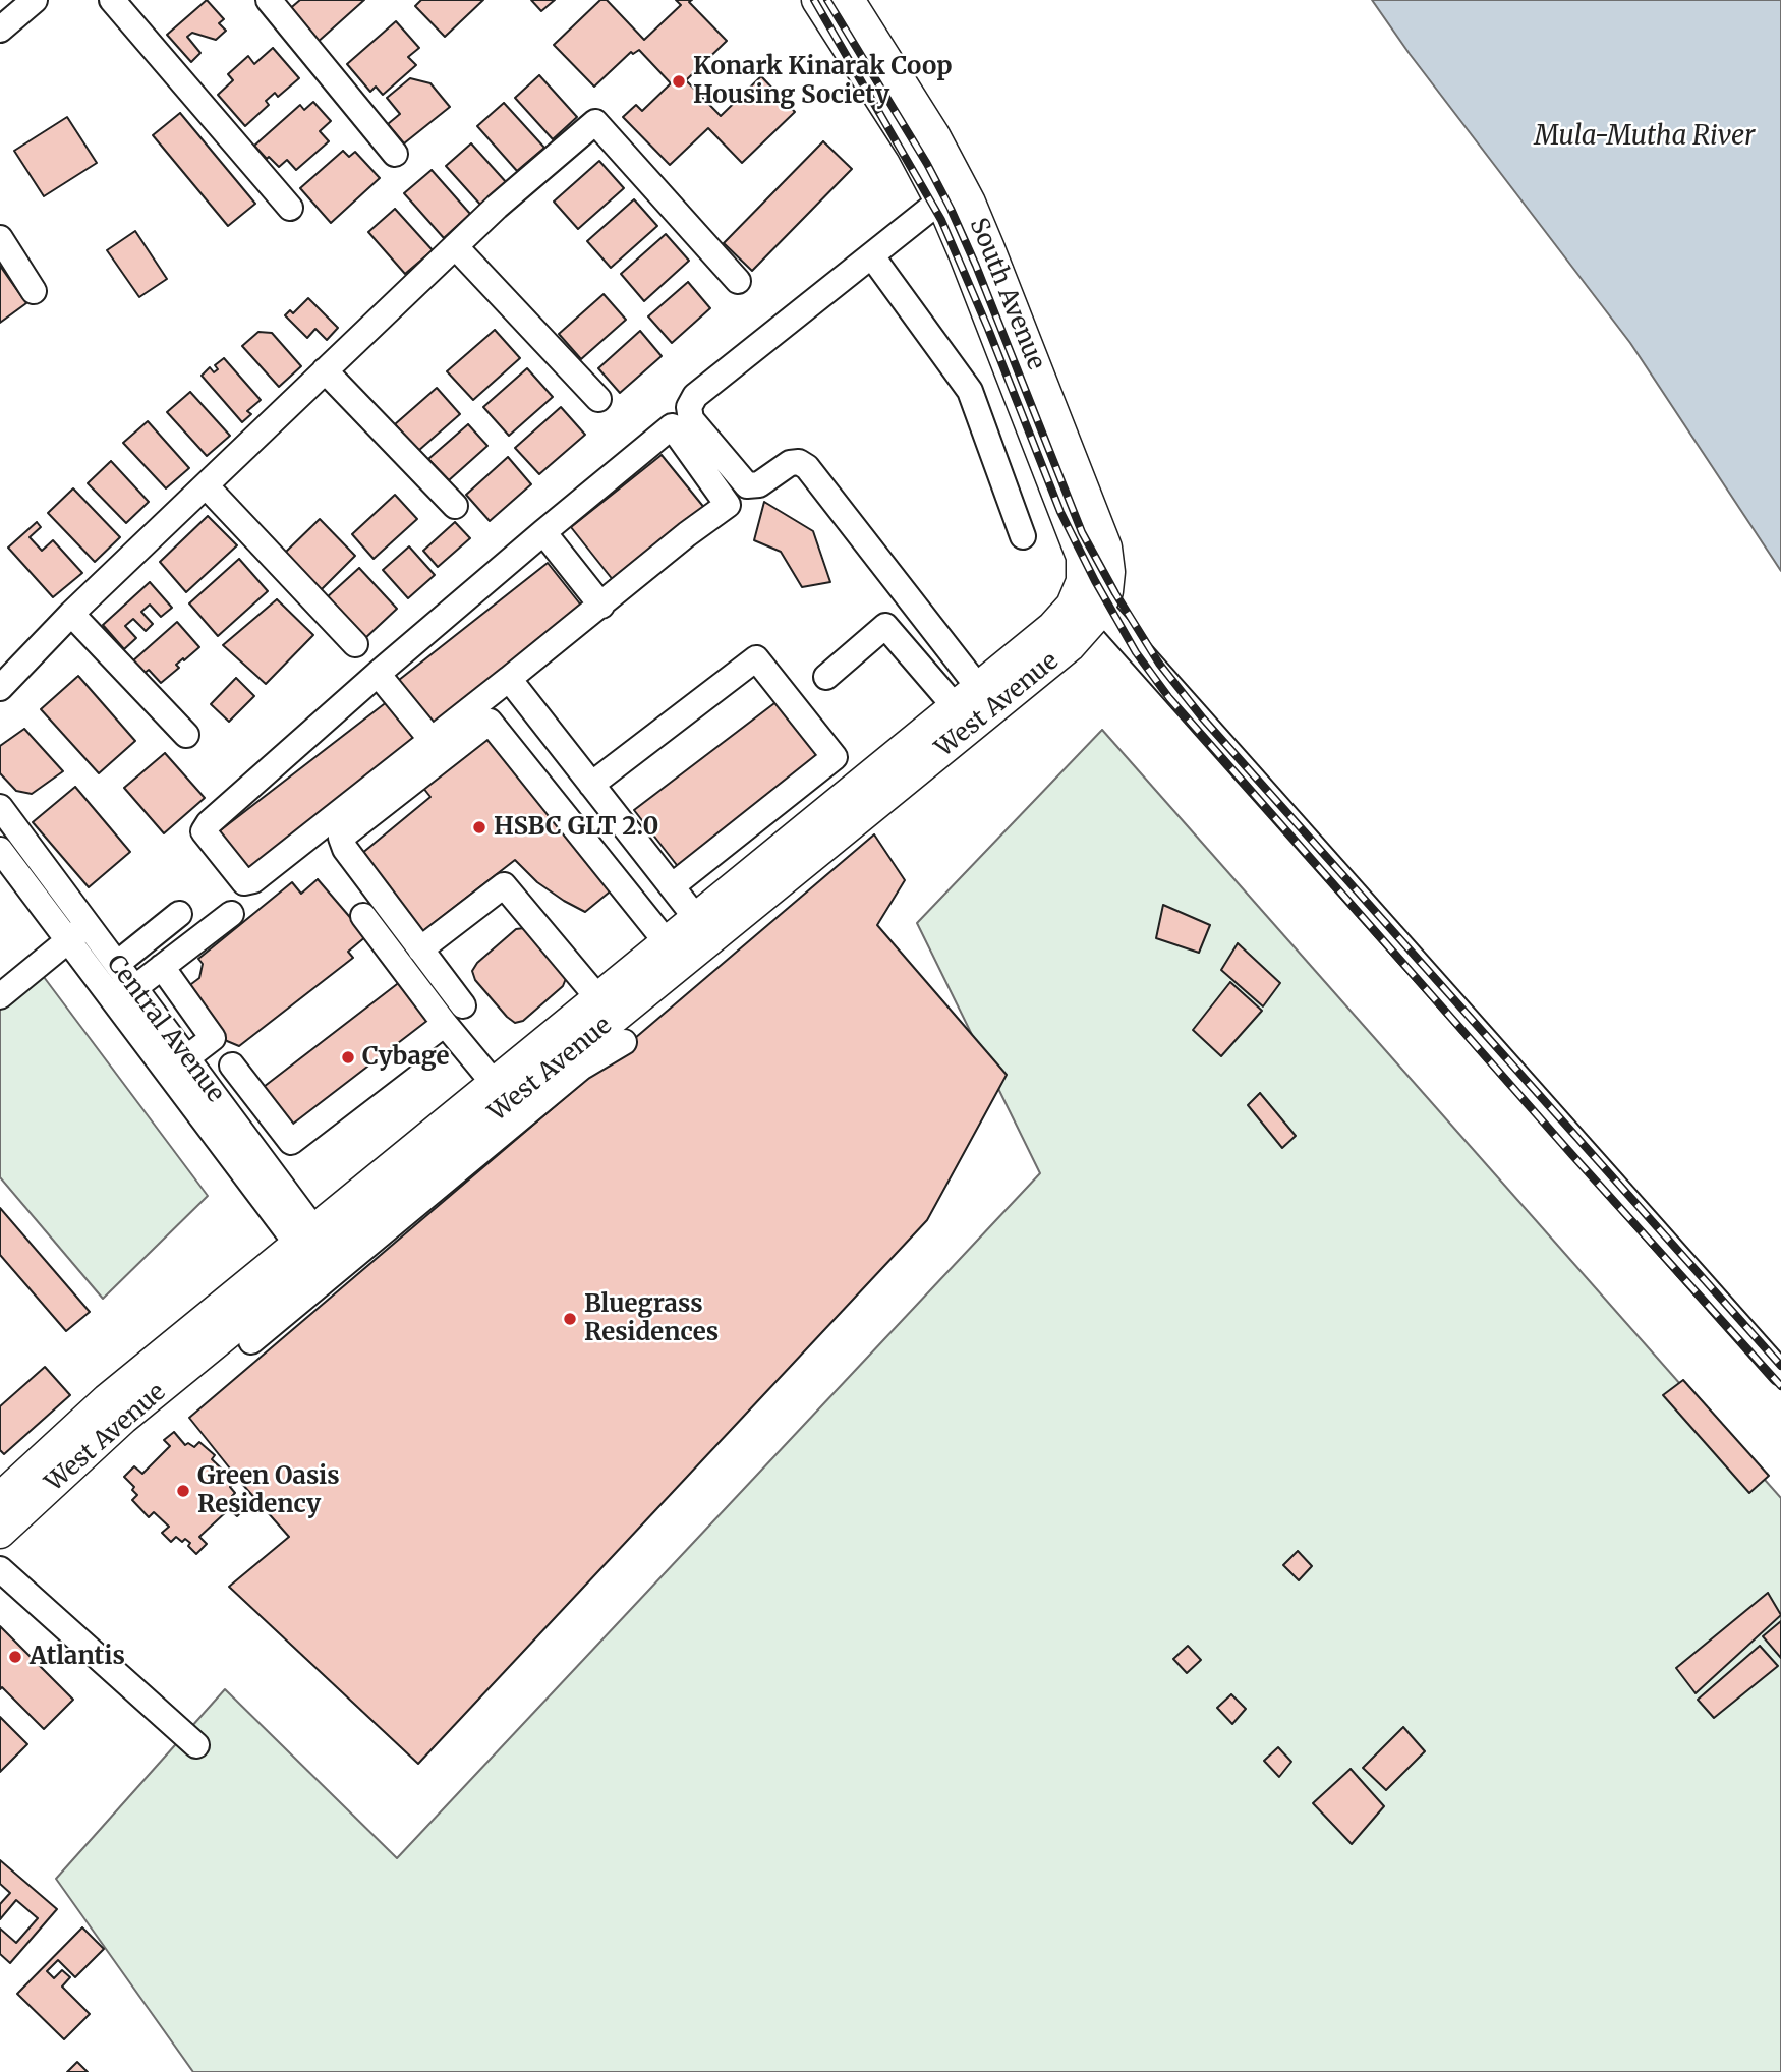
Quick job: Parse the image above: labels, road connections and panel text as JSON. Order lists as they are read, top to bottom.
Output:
{
  "streets": {
    "main road": ["South Avenue", "West Avenue"],
    "street": ["Central Avenue"]
  },
  "crossings": [
    ["South Avenue", "West Avenue"],
    ["West Avenue", "Central Avenue"]
  ],
  "water": ["Mula-Mutha River"],
  "places": [
    "Konark Kinarak Coop Housing Society",
    "HSBC GLT 2.0",
    "Cybage",
    "Bluegrass Residences",
    "Green Oasis Residency",
    "Atlantis"
  ]
}
